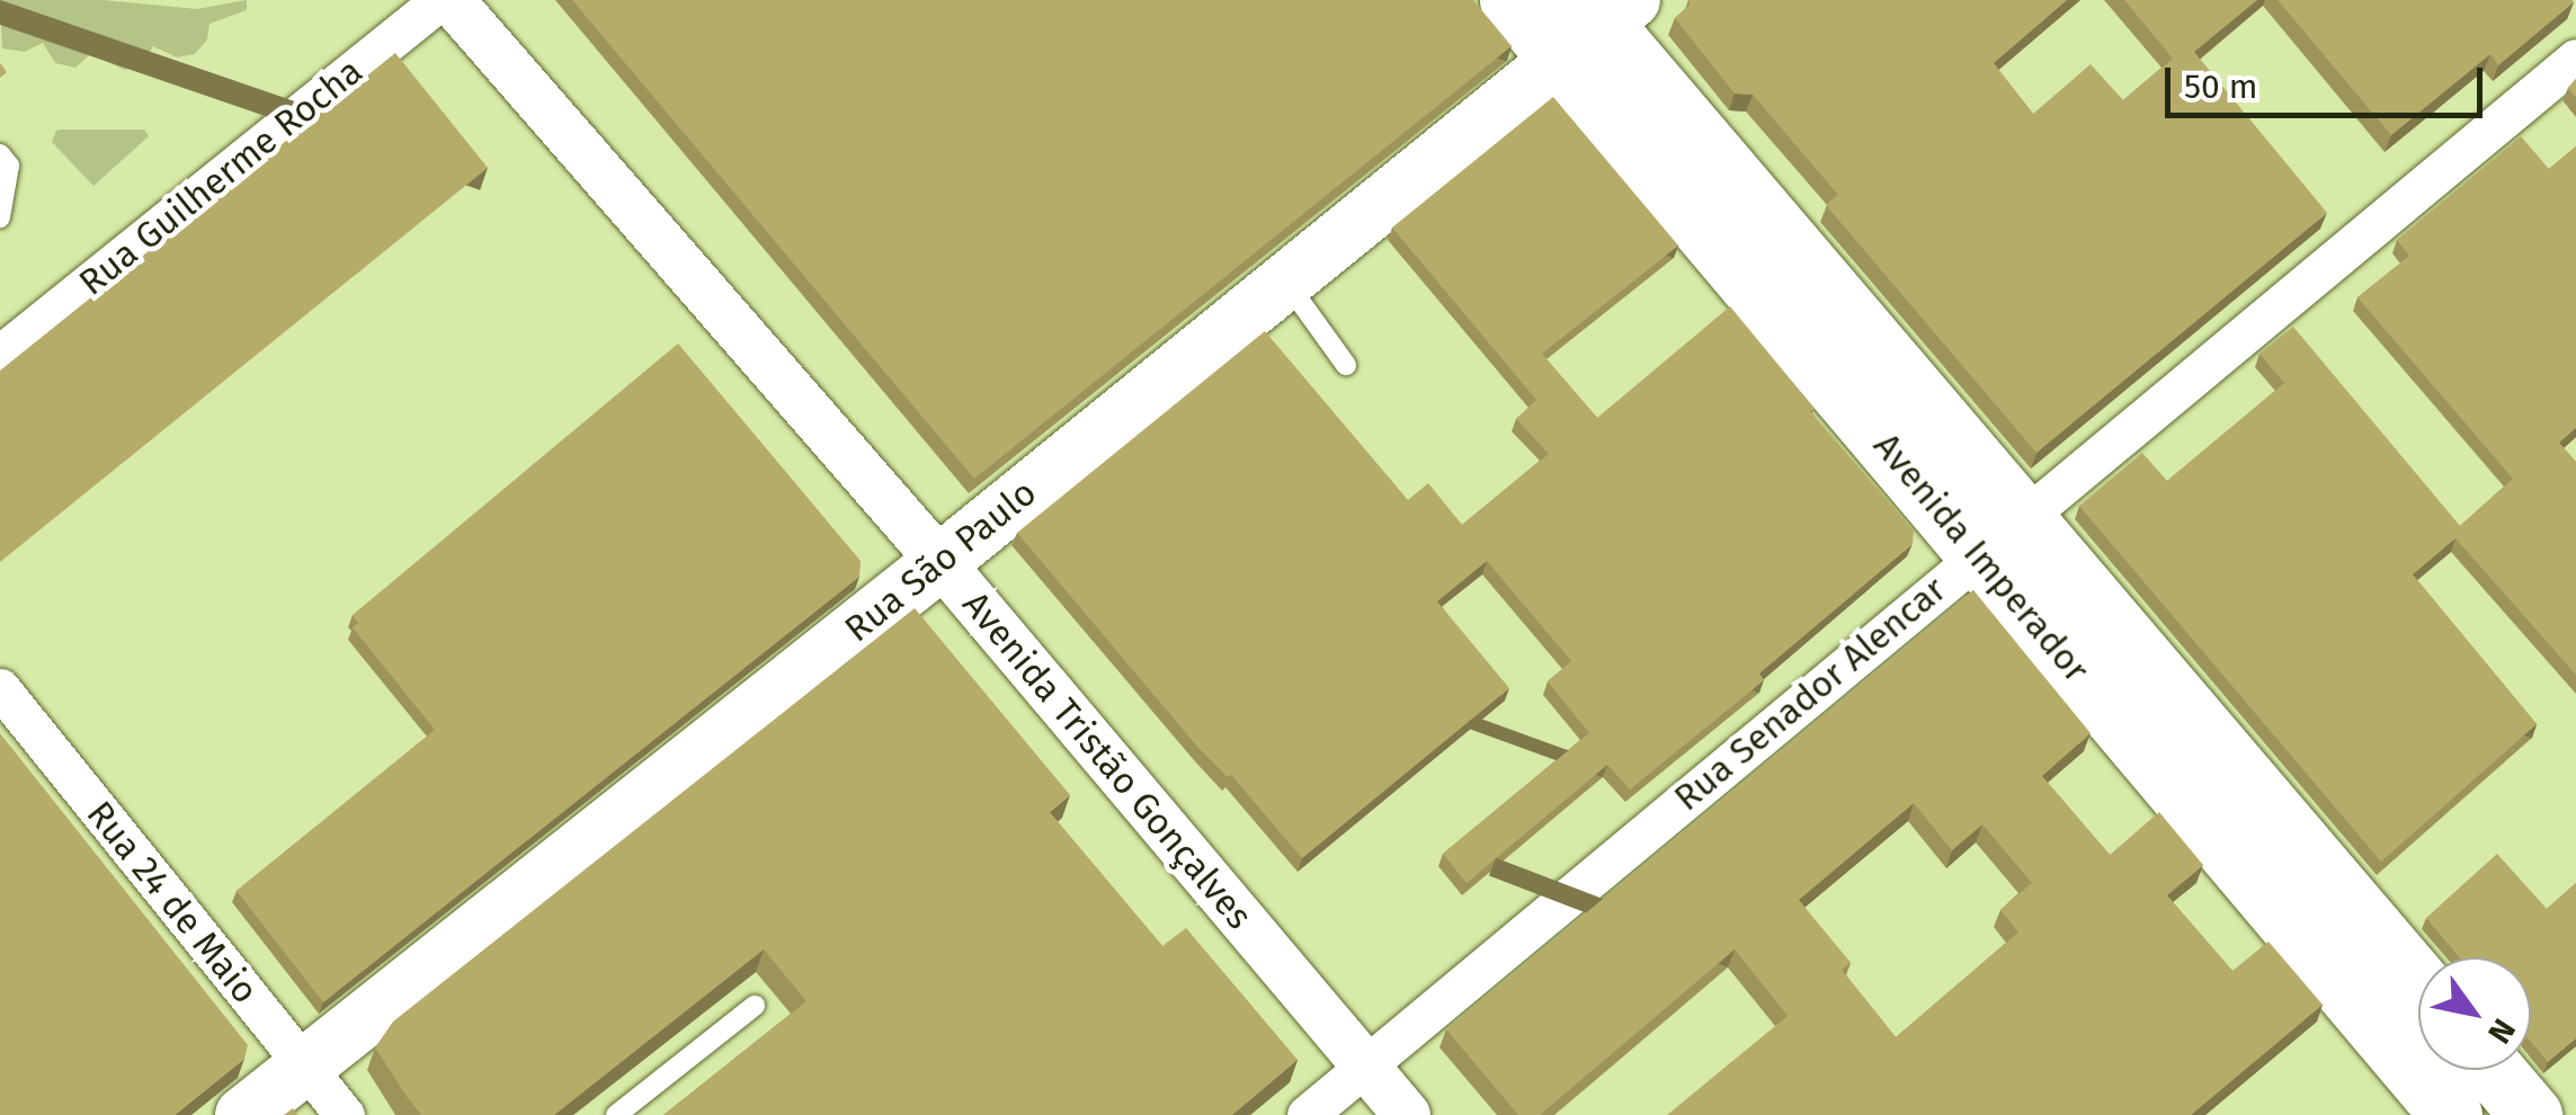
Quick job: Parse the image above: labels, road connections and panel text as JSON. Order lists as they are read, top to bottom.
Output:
{
  "streets": {
    "main road": ["Avenida Imperador", "Rua São Paulo"],
    "street": [
      "Rua Guilherme Rocha",
      "Rua Senador Alencar",
      "Avenida Tristão Gonçalves",
      "Rua 24 de Maio"
    ]
  },
  "crossings": [
    ["Avenida Imperador", "Rua São Paulo"],
    ["Avenida Imperador", "Rua Senador Alencar"],
    ["Rua São Paulo", "Avenida Tristão Gonçalves"],
    ["Rua São Paulo", "Rua 24 de Maio"],
    ["Rua Senador Alencar", "Avenida Tristão Gonçalves"]
  ],
  "scale_bar": "50 m",
  "north": "bottom right"
}
